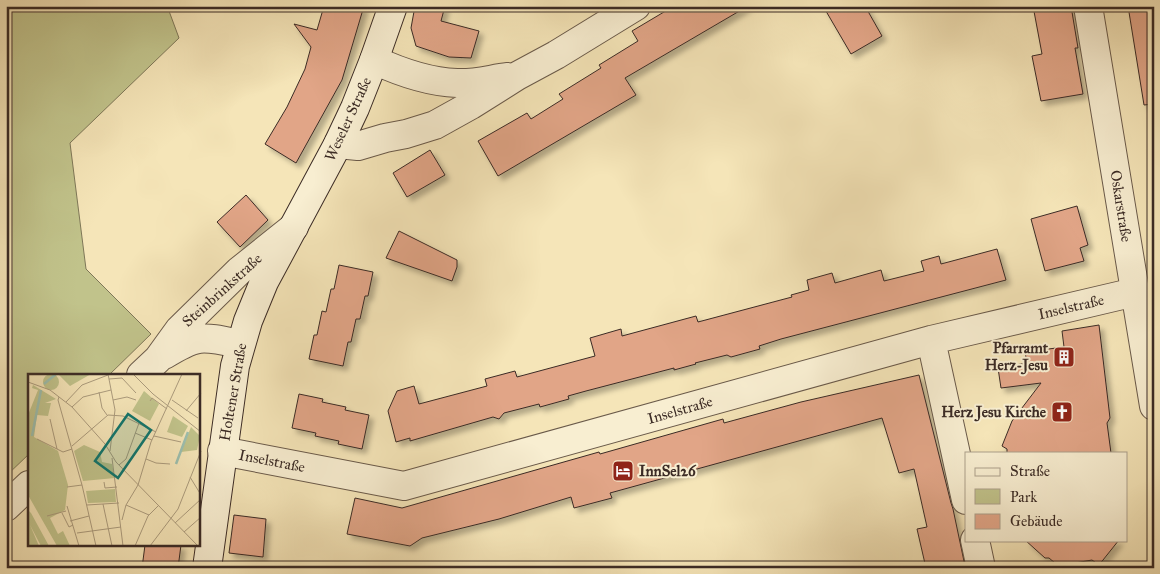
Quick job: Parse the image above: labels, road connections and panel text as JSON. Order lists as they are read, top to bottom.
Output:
{
  "streets": {
    "street": [
      "Weseler Straße",
      "Oskarstraße",
      "Steinbrinkstraße",
      "Inselstraße",
      "Holtener Straße"
    ]
  },
  "crossings": [
    ["Weseler Straße", "Steinbrinkstraße"],
    ["Weseler Straße", "Holtener Straße"],
    ["Oskarstraße", "Inselstraße"],
    ["Steinbrinkstraße", "Holtener Straße"],
    ["Inselstraße", "Holtener Straße"]
  ],
  "places": {
    "building": ["Pfarramt Herz-Jesu"],
    "church": ["Herz Jesu Kirche"],
    "hotel": ["InnSel26"]
  },
  "legend": ["Straße", "Park", "Gebäude"]
}
